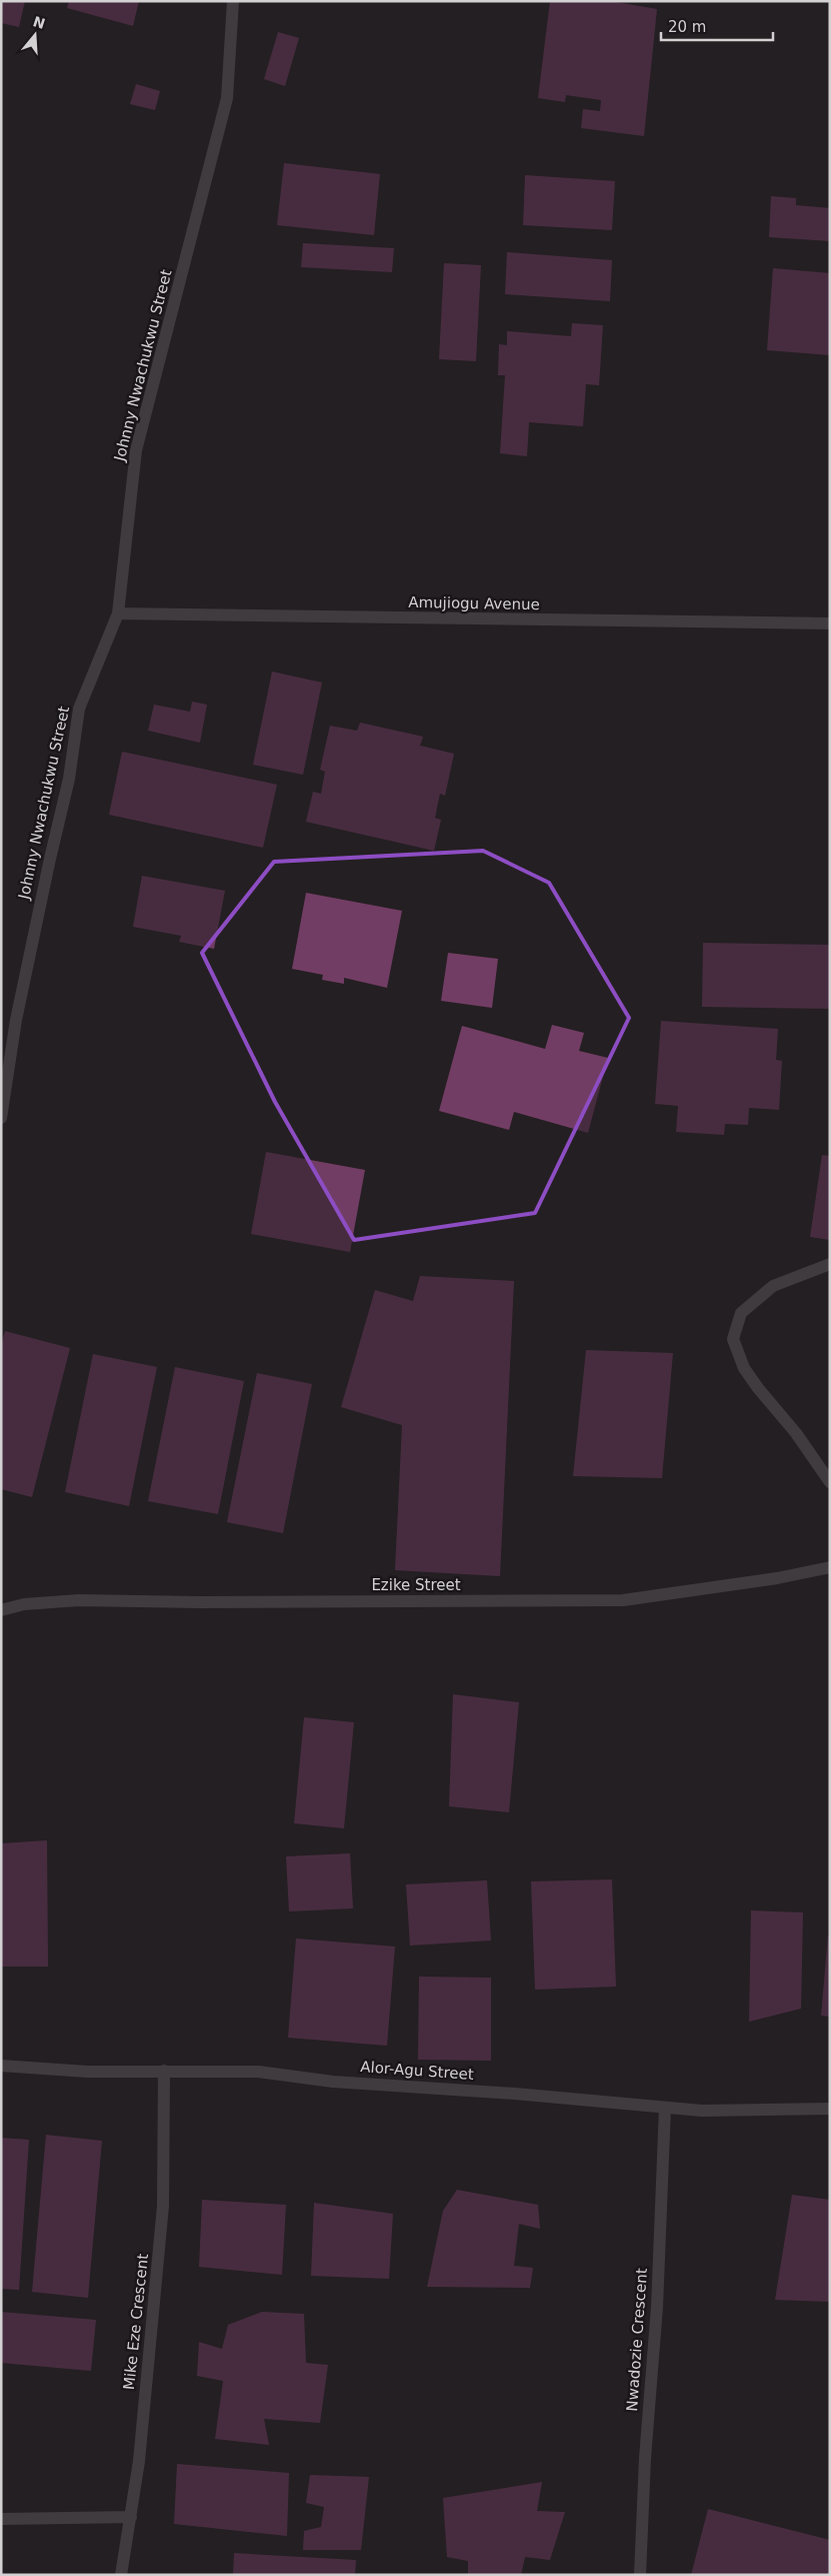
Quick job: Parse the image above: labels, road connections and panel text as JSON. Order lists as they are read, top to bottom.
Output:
{
  "streets": {
    "street": [
      "Johnny Nwachukwu Street",
      "Amujiogu Avenue",
      "Ezike Street",
      "Alor-Agu Street",
      "Mike Eze Crescent",
      "Nwadozie Crescent"
    ]
  },
  "crossings": [
    ["Johnny Nwachukwu Street", "Amujiogu Avenue"],
    ["Alor-Agu Street", "Mike Eze Crescent"],
    ["Alor-Agu Street", "Nwadozie Crescent"]
  ],
  "scale_bar": "20 m",
  "north": "top"
}
